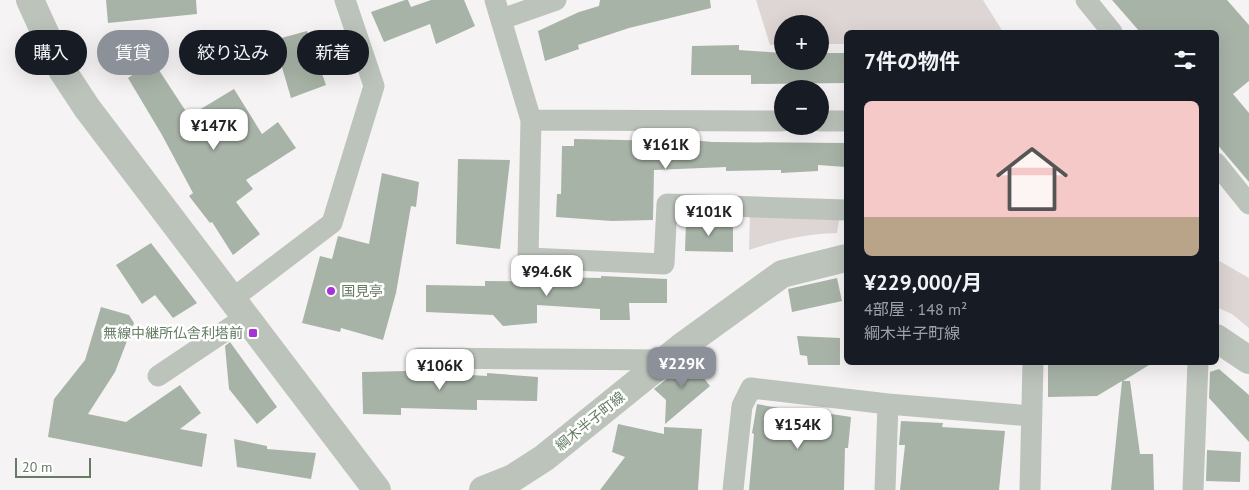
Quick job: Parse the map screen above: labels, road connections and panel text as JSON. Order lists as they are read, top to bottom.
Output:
{
  "streets": {
    "street": ["綱木半子町線"]
  },
  "places": {
    "other": ["国見亭"],
    "transit": ["無線中継所仏舎利塔前"]
  },
  "scale_bar": "20 m",
  "page": {
    "map_buttons": ["+", "−"],
    "chip": [
      "購入",
      "賃貸",
      "絞り込み",
      "新着"
    ],
    "heading": "7件の物件",
    "list": [
      {
        "name": "¥229,000/月",
        "note": "4部屋 · 148 m² · 綱木半子町線"
      }
    ],
    "price": [
      "¥147K",
      "¥161K",
      "¥101K",
      "¥94.6K",
      "¥229K",
      "¥106K",
      "¥154K"
    ],
    "scale": "20 m"
  }
}
